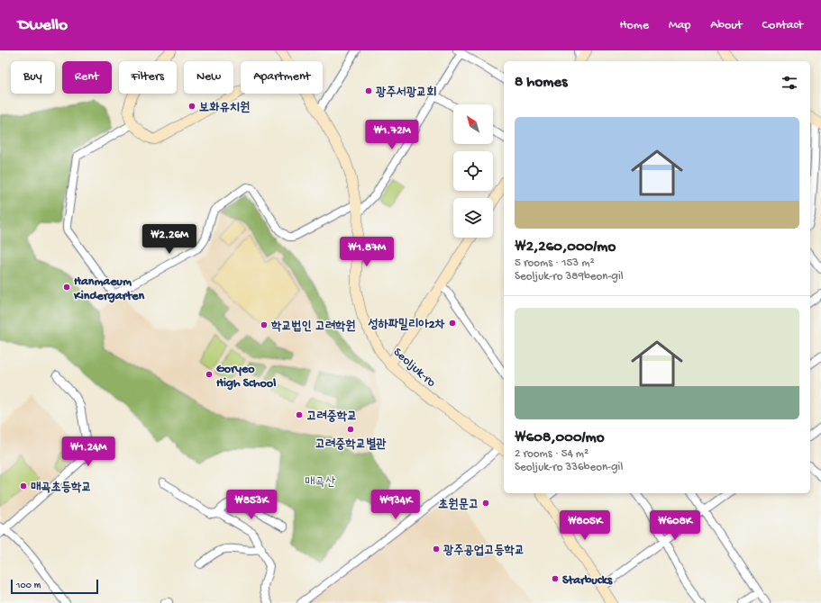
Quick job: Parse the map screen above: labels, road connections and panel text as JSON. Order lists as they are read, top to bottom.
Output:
{
  "streets": {
    "main road": ["Seoljuk-ro"]
  },
  "parks": ["매곡산"],
  "places": [
    "광주서광교회",
    "보화유치원",
    "Hanmaeum Kindergarten",
    "성하파밀리아2차",
    "학교법인 고려학원",
    "Goryeo High School",
    "고려중학교",
    "고려중학교별관",
    "매곡초등학교",
    "초원문고",
    "광주공업고등학교",
    "Starbucks"
  ],
  "scale_bar": "100 m",
  "north": "top left",
  "page": {
    "header": "Dwello",
    "nav": [
      "Home",
      "Map",
      "About",
      "Contact"
    ],
    "chip": [
      "Buy",
      "Rent",
      "Filters",
      "New",
      "Apartment"
    ],
    "heading": "8 homes",
    "list": [
      {
        "name": "₩2,260,000/mo",
        "note": "5 rooms · 153 m² · Seoljuk-ro 389beon-gil"
      },
      {
        "name": "₩608,000/mo",
        "note": "2 rooms · 54 m² · Seoljuk-ro 336beon-gil"
      }
    ],
    "price": [
      "₩1.72M",
      "₩2.26M",
      "₩1.87M",
      "₩1.24M",
      "₩853K",
      "₩934K",
      "₩805K",
      "₩608K"
    ],
    "scale": "100 m"
  }
}
